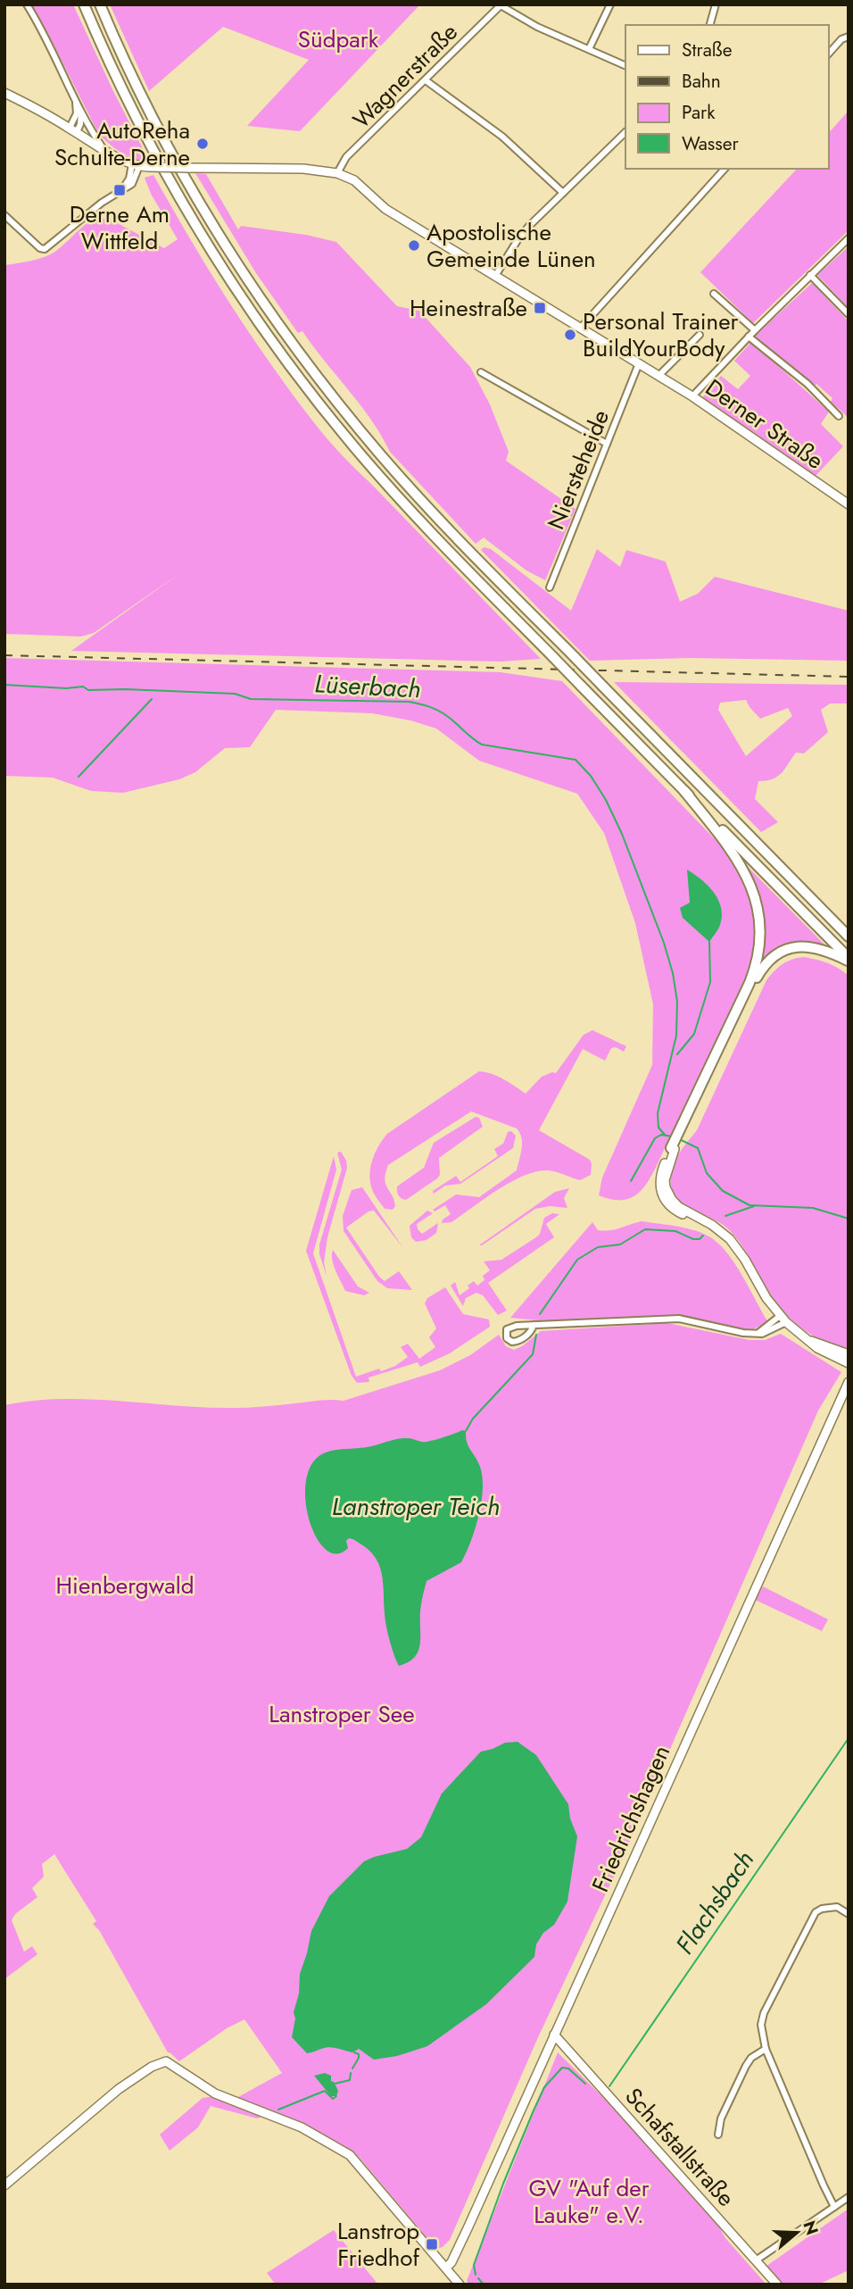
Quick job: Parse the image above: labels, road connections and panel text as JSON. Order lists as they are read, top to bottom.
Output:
{
  "streets": {
    "main road": ["Derner Straße", "Friedrichshagen", "Schafstallstraße"],
    "street": ["Wagnerstraße", "Niersteheide"]
  },
  "crossings": [
    ["Wagnerstraße", "Derner Straße"],
    ["Derner Straße", "Niersteheide"],
    ["Friedrichshagen", "Schafstallstraße"]
  ],
  "water": ["Lüserbach", "Lanstroper Teich", "Flachsbach"],
  "parks": [
    "Südpark",
    "Hienbergwald",
    "Lanstroper See",
    "GV \"Auf der Lauke\" e.V."
  ],
  "places": {
    "other": ["AutoReha Schulte-Derne", "Apostolische Gemeinde Lünen", "Personal Trainer BuildYourBody"],
    "transit": ["Derne Am Wittfeld", "Heinestraße", "Lanstrop Friedhof"]
  },
  "legend": [
    "Straße",
    "Bahn",
    "Park",
    "Wasser"
  ],
  "north": "right"
}
